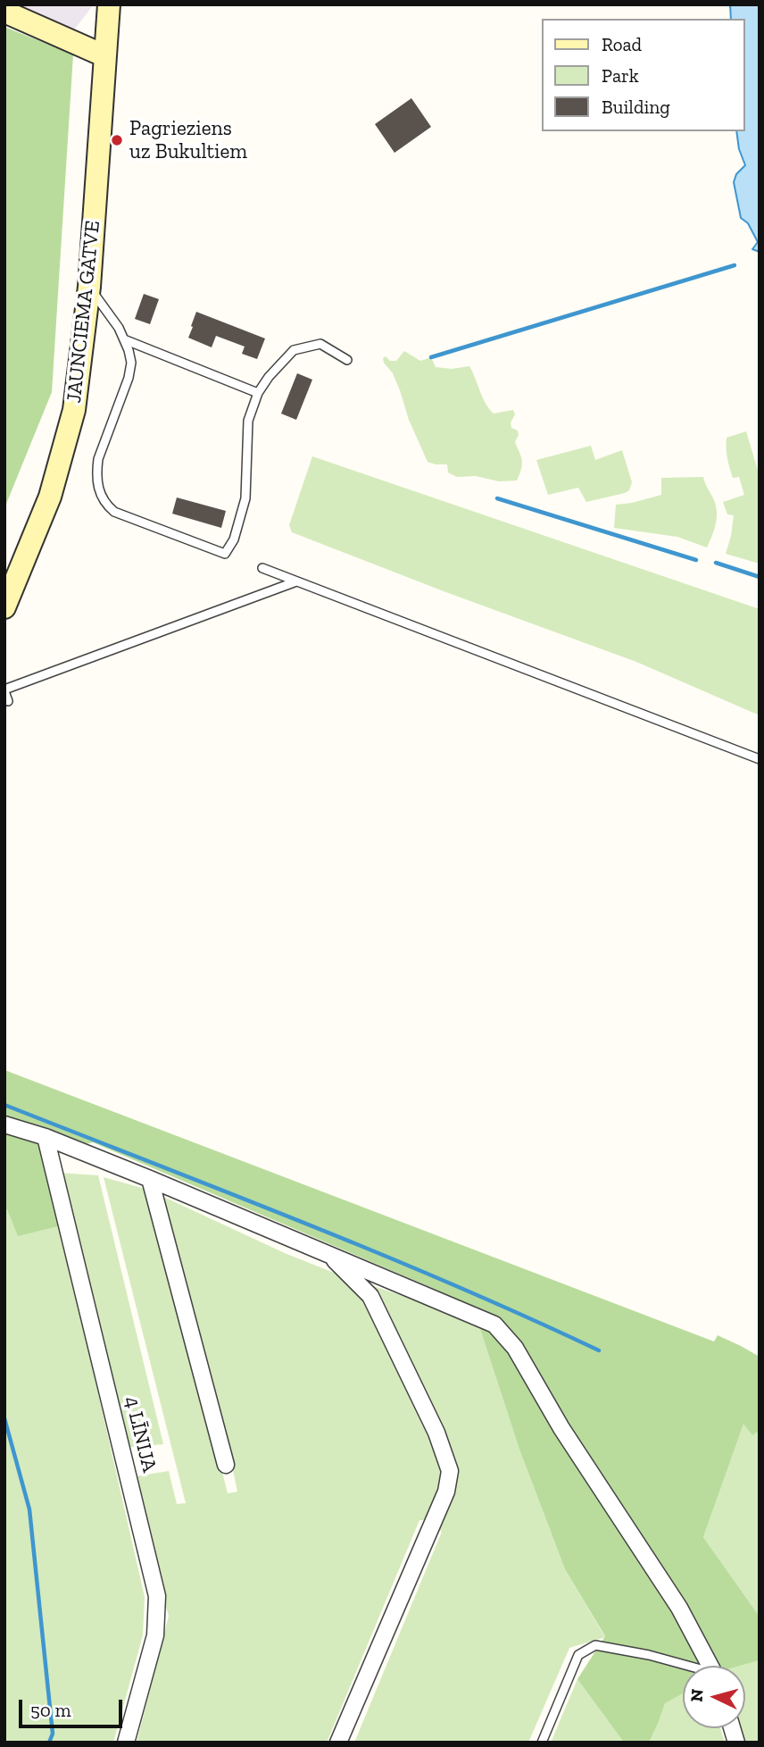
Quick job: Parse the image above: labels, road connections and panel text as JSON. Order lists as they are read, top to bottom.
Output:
{
  "streets": {
    "main road": ["JAUNCIEMA GATVE"],
    "street": ["4 LĪNIJA"]
  },
  "places": ["Pagrieziens uz Bukultiem"],
  "legend": ["Road", "Park", "Building"],
  "scale_bar": "50 m",
  "north": "left"
}
